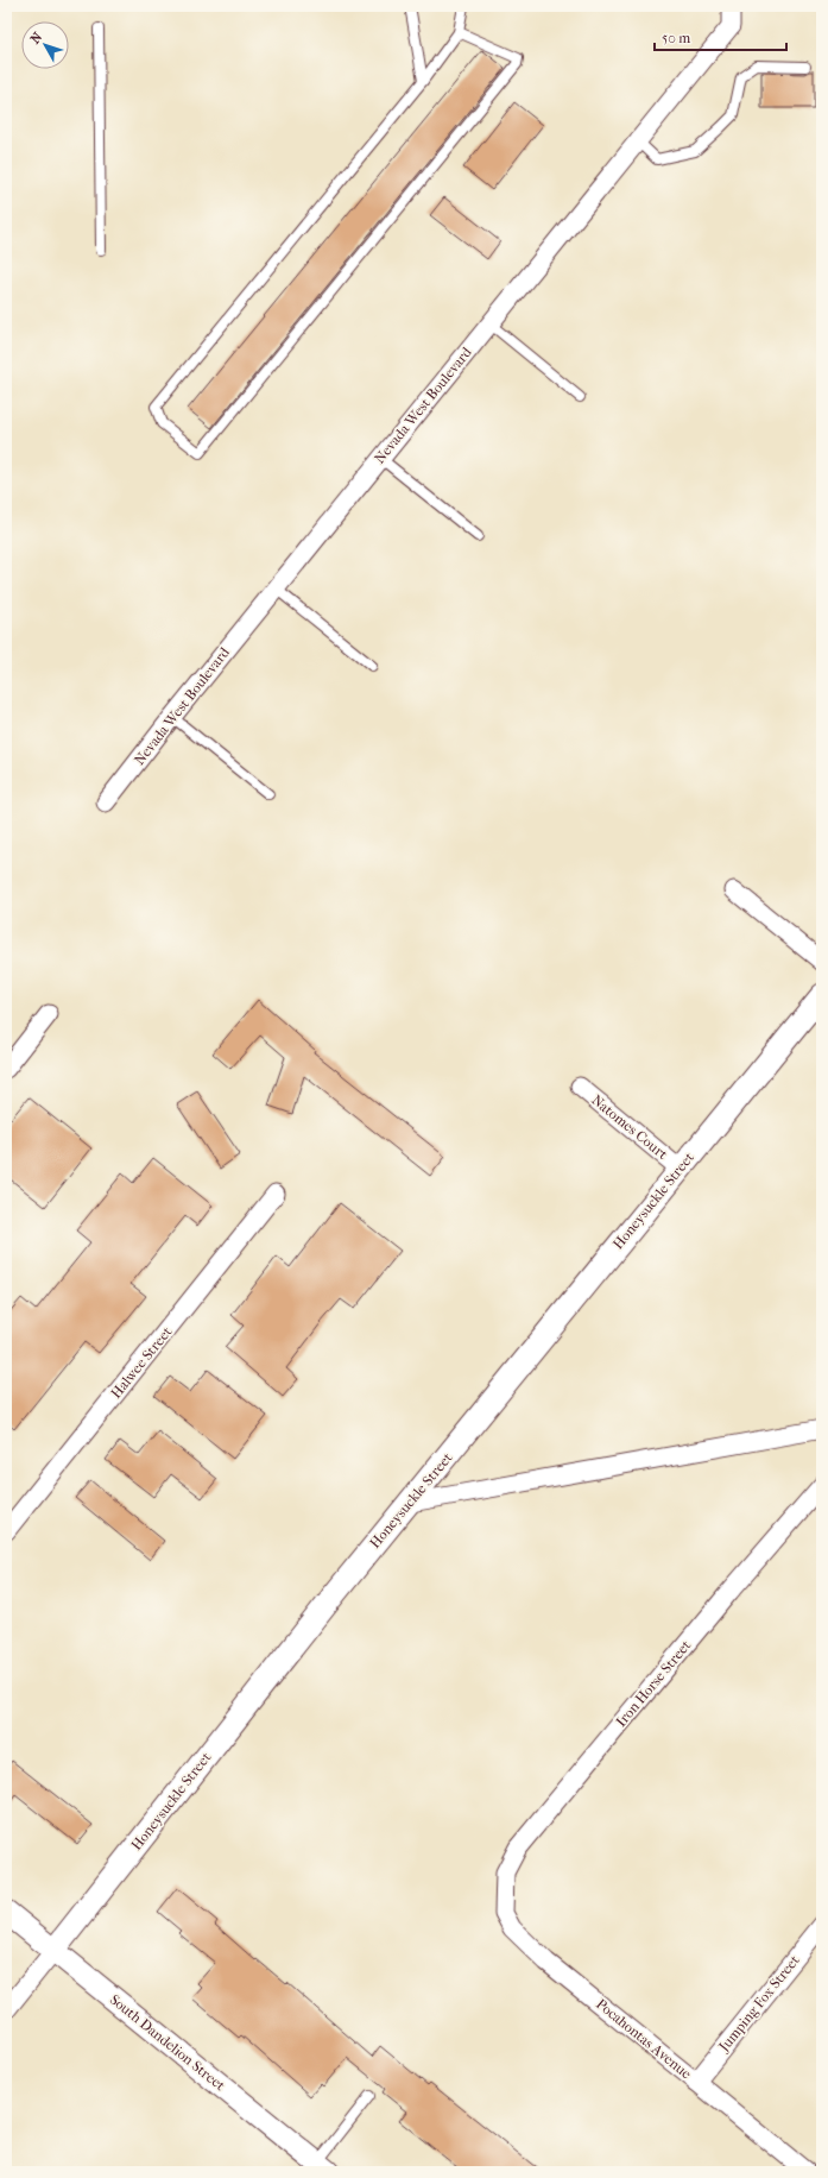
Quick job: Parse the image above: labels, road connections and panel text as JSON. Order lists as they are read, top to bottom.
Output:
{
  "streets": {
    "street": [
      "Nevada West Boulevard",
      "Natomes Court",
      "Honeysuckle Street",
      "Halwee Street",
      "Iron Horse Street",
      "Jumping Fox Street",
      "Pocahontas Avenue",
      "South Dandelion Street"
    ]
  },
  "crossings": [
    ["Natomes Court", "Honeysuckle Street"],
    ["Honeysuckle Street", "South Dandelion Street"],
    ["Iron Horse Street", "Pocahontas Avenue"],
    ["Jumping Fox Street", "Pocahontas Avenue"]
  ],
  "scale_bar": "50 m",
  "north": "top left"
}
